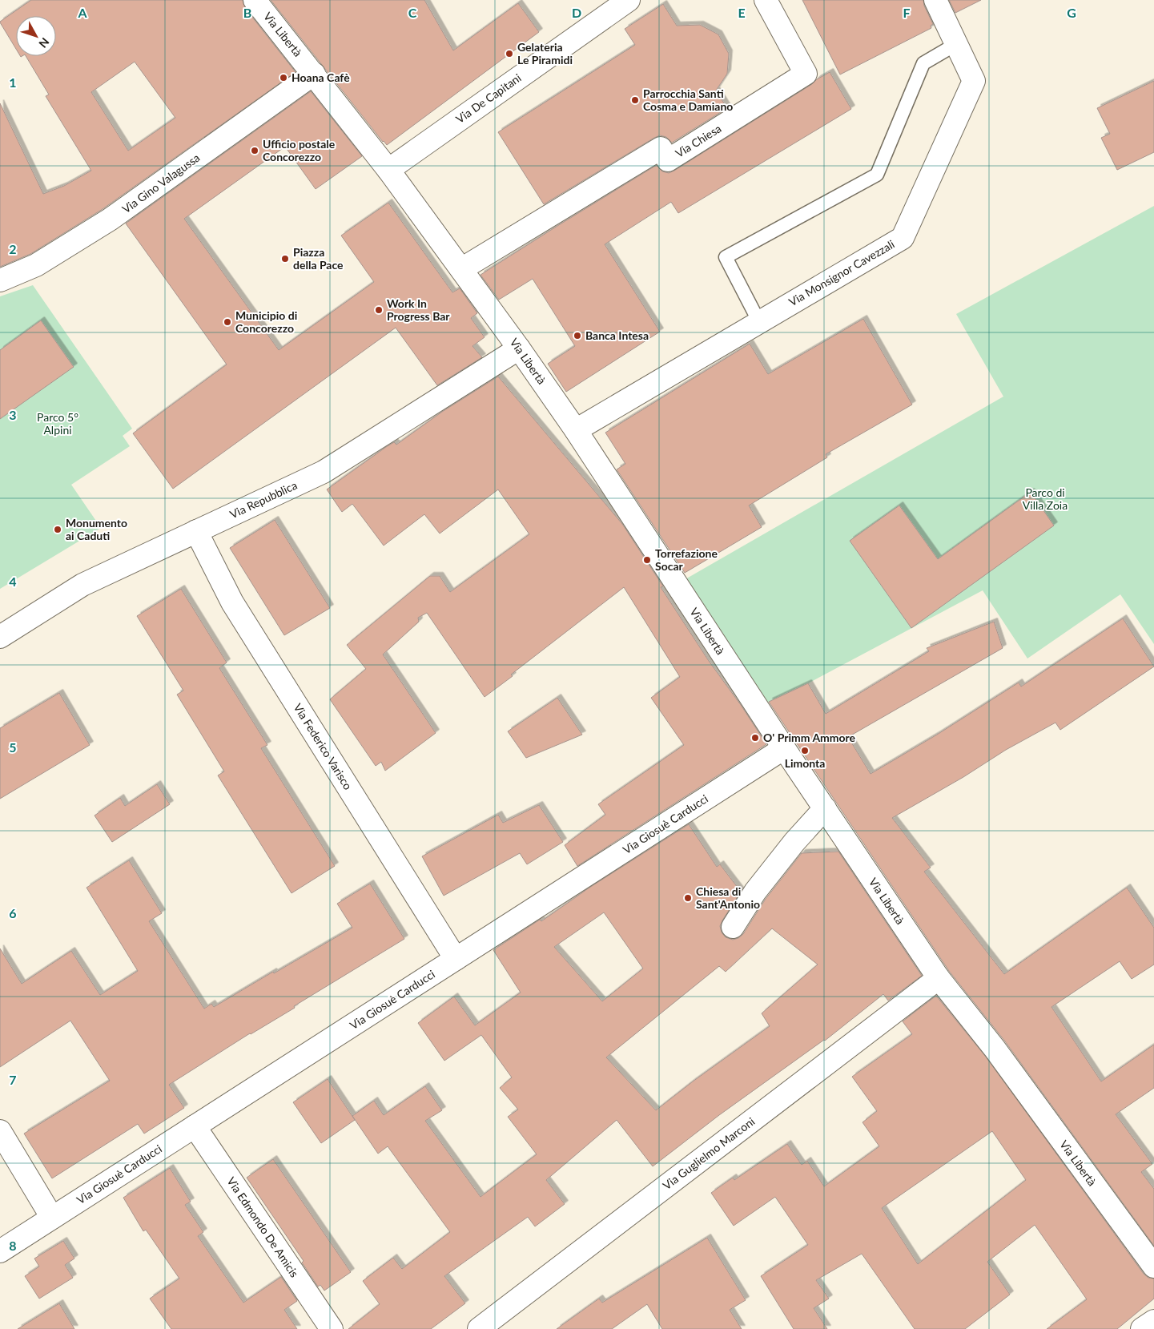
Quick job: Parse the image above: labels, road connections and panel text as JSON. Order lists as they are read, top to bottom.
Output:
{
  "streets": {
    "street": [
      "Via Libertà",
      "Via De Capitani",
      "Via Chiesa",
      "Via Gino Valagussa",
      "Via Monsignor Cavezzali",
      "Via Repubblica",
      "Via Federico Varisco",
      "Via Giosuè Carducci",
      "Via Guglielmo Marconi",
      "Via Edmondo De Amicis"
    ]
  },
  "crossings": [
    ["Via Libertà", "Via De Capitani"],
    ["Via Libertà", "Via Chiesa"],
    ["Via Libertà", "Via Gino Valagussa"],
    ["Via Libertà", "Via Monsignor Cavezzali"],
    ["Via Libertà", "Via Repubblica"],
    ["Via Libertà", "Via Giosuè Carducci"],
    ["Via Libertà", "Via Guglielmo Marconi"],
    ["Via Repubblica", "Via Federico Varisco"],
    ["Via Federico Varisco", "Via Giosuè Carducci"],
    ["Via Giosuè Carducci", "Via Edmondo De Amicis"]
  ],
  "parks": ["Parco 5° Alpini", "Parco di Villa Zoia"],
  "places": [
    "Gelateria Le Piramidi",
    "Hoana Cafè",
    "Parrocchia Santi Cosma e Damiano",
    "Ufficio postale Concorezzo",
    "Piazza della Pace",
    "Work In Progress Bar",
    "Municipio di Concorezzo",
    "Banca Intesa",
    "Monumento ai Caduti",
    "Torrefazione Socar",
    "O' Primm Ammore",
    "Limonta",
    "Chiesa di Sant'Antonio"
  ],
  "north": "bottom right",
  "grid": {
    "columns": [
      "A",
      "B",
      "C",
      "D",
      "E",
      "F",
      "G"
    ],
    "rows": [
      "1",
      "2",
      "3",
      "4",
      "5",
      "6",
      "7",
      "8"
    ]
  }
}
